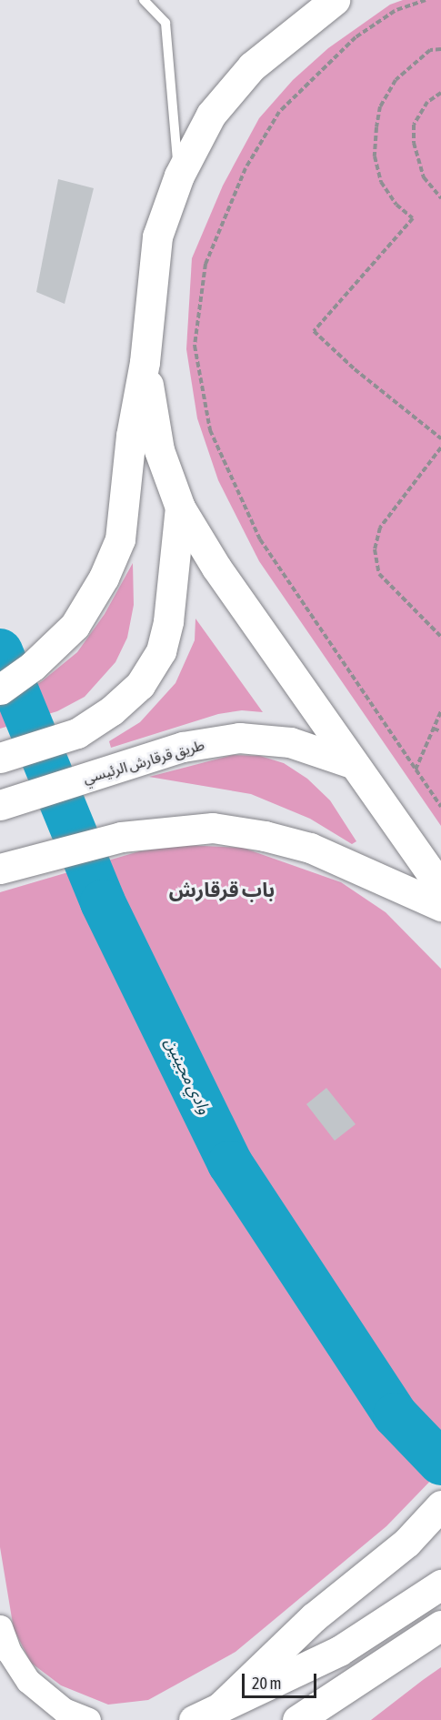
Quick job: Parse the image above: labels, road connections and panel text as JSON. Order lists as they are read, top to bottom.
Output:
{
  "streets": {
    "main road": ["طريق قرقارش الرئيسي"]
  },
  "districts": ["باب قرقارش"],
  "water": ["وادي مجينين"],
  "scale_bar": "20 m"
}
